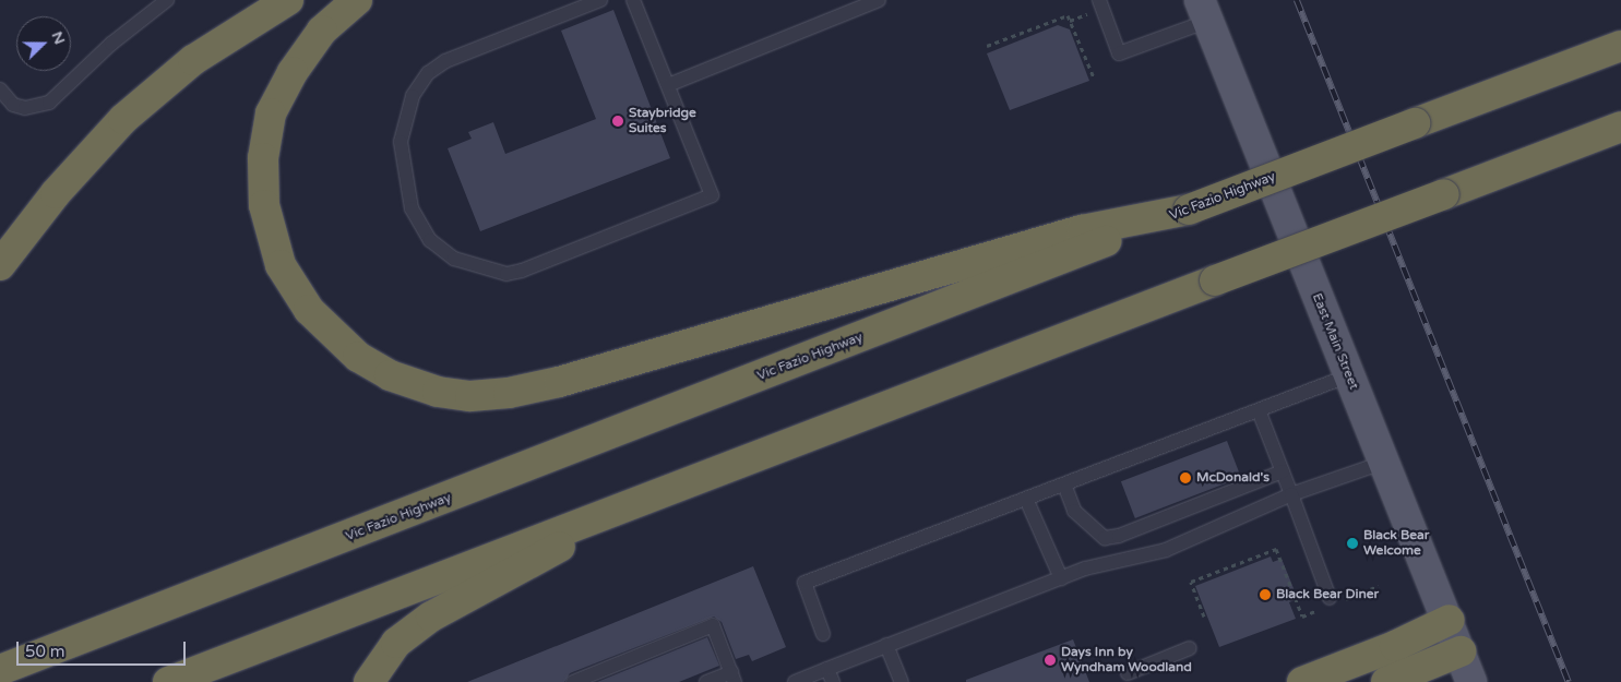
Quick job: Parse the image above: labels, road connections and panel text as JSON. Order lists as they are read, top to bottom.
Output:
{
  "streets": {
    "highway": ["Vic Fazio Highway"],
    "main road": ["East Main Street"]
  },
  "places": [
    "Staybridge Suites",
    "McDonald's",
    "Black Bear Welcome",
    "Black Bear Diner",
    "Days Inn by Wyndham Woodland"
  ],
  "scale_bar": "50 m",
  "north": "right"
}
